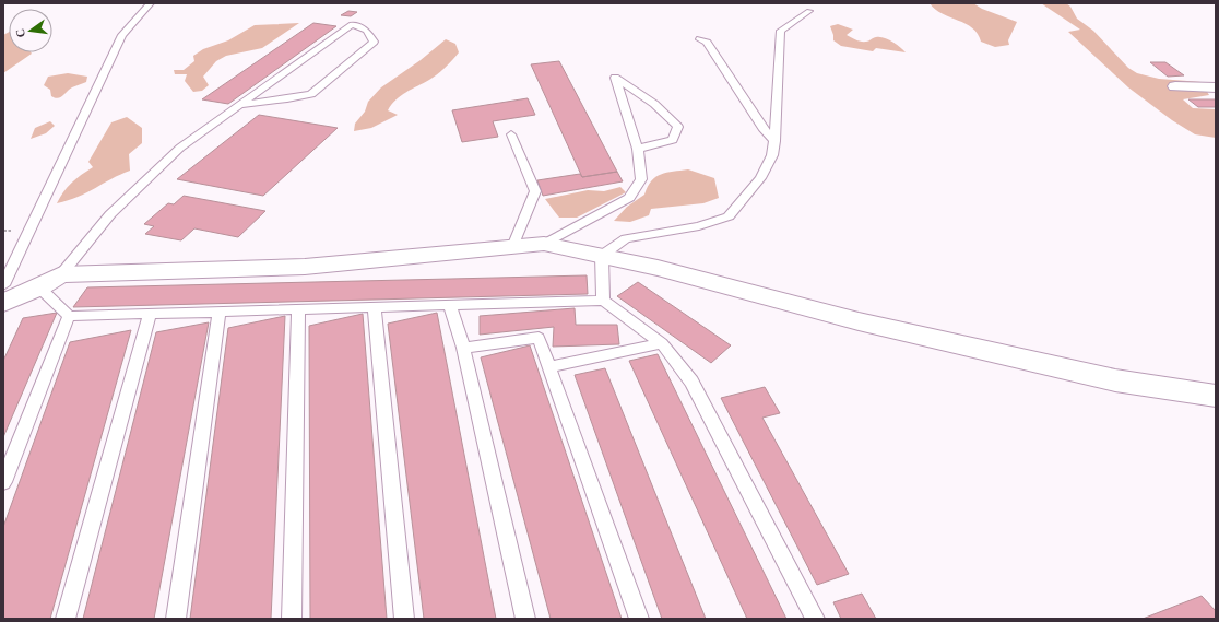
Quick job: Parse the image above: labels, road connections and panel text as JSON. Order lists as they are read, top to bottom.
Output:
{
  "north": "left"
}
